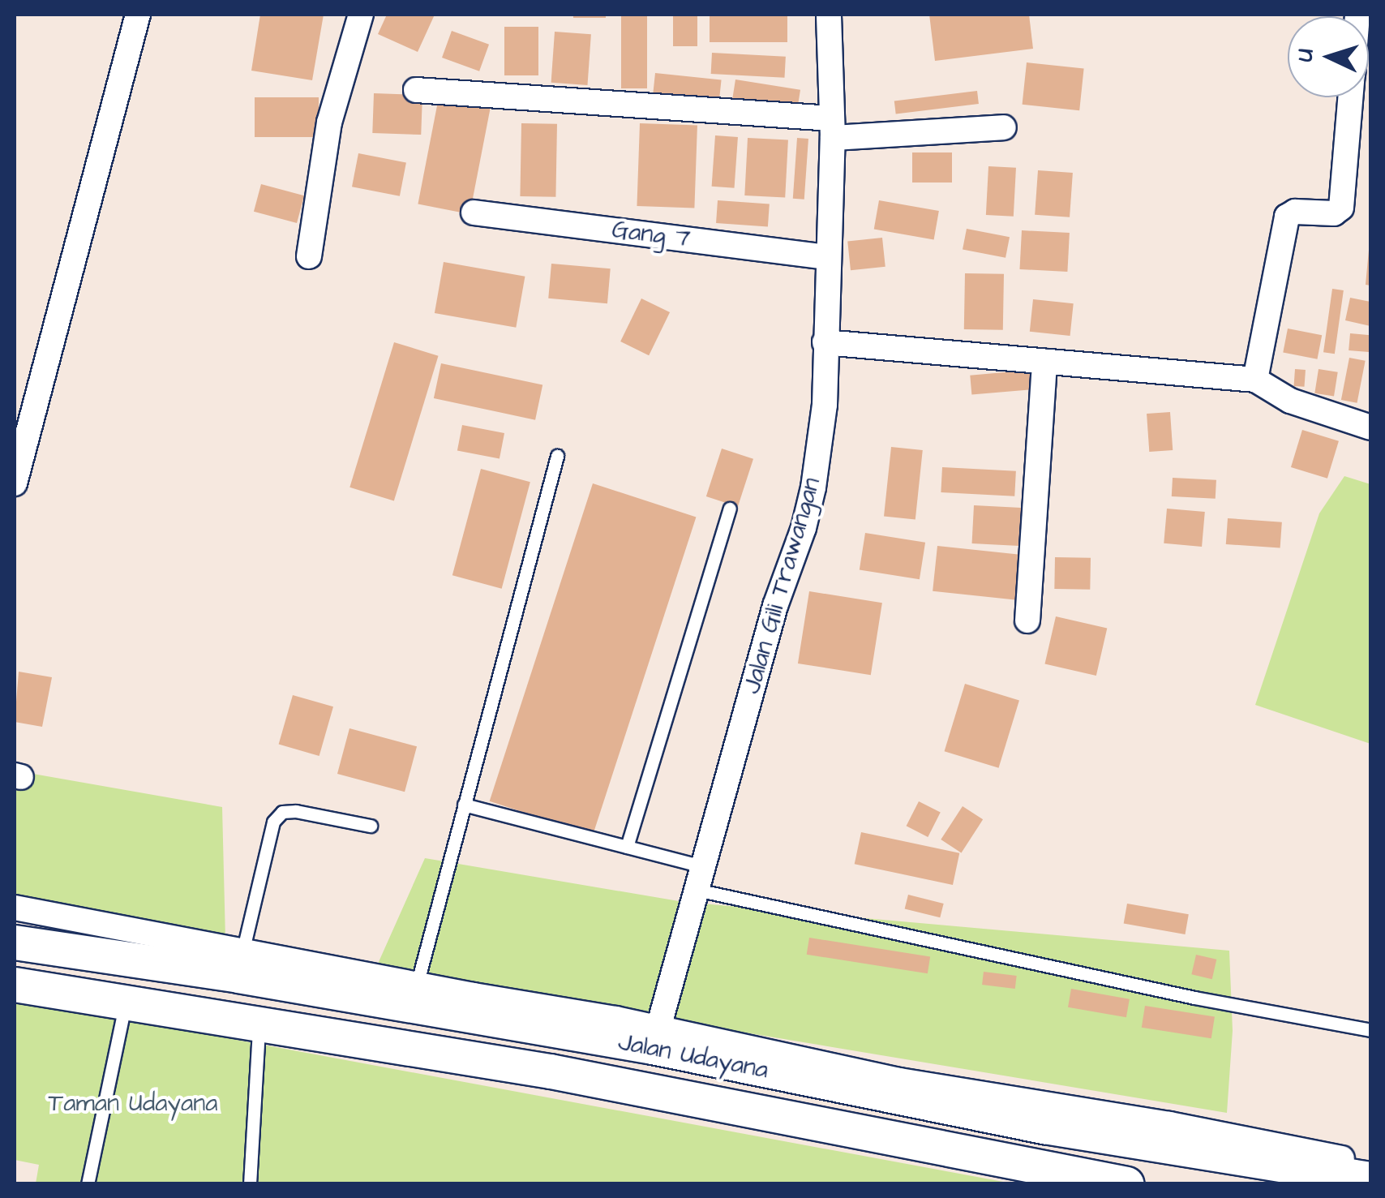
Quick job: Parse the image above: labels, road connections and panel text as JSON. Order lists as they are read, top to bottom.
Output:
{
  "streets": {
    "main road": ["Jalan Udayana"],
    "street": ["Gang 7", "Jalan Gili Trawangan"]
  },
  "crossings": [
    ["Gang 7", "Jalan Gili Trawangan"],
    ["Jalan Gili Trawangan", "Jalan Udayana"]
  ],
  "parks": ["Taman Udayana"],
  "north": "left"
}
